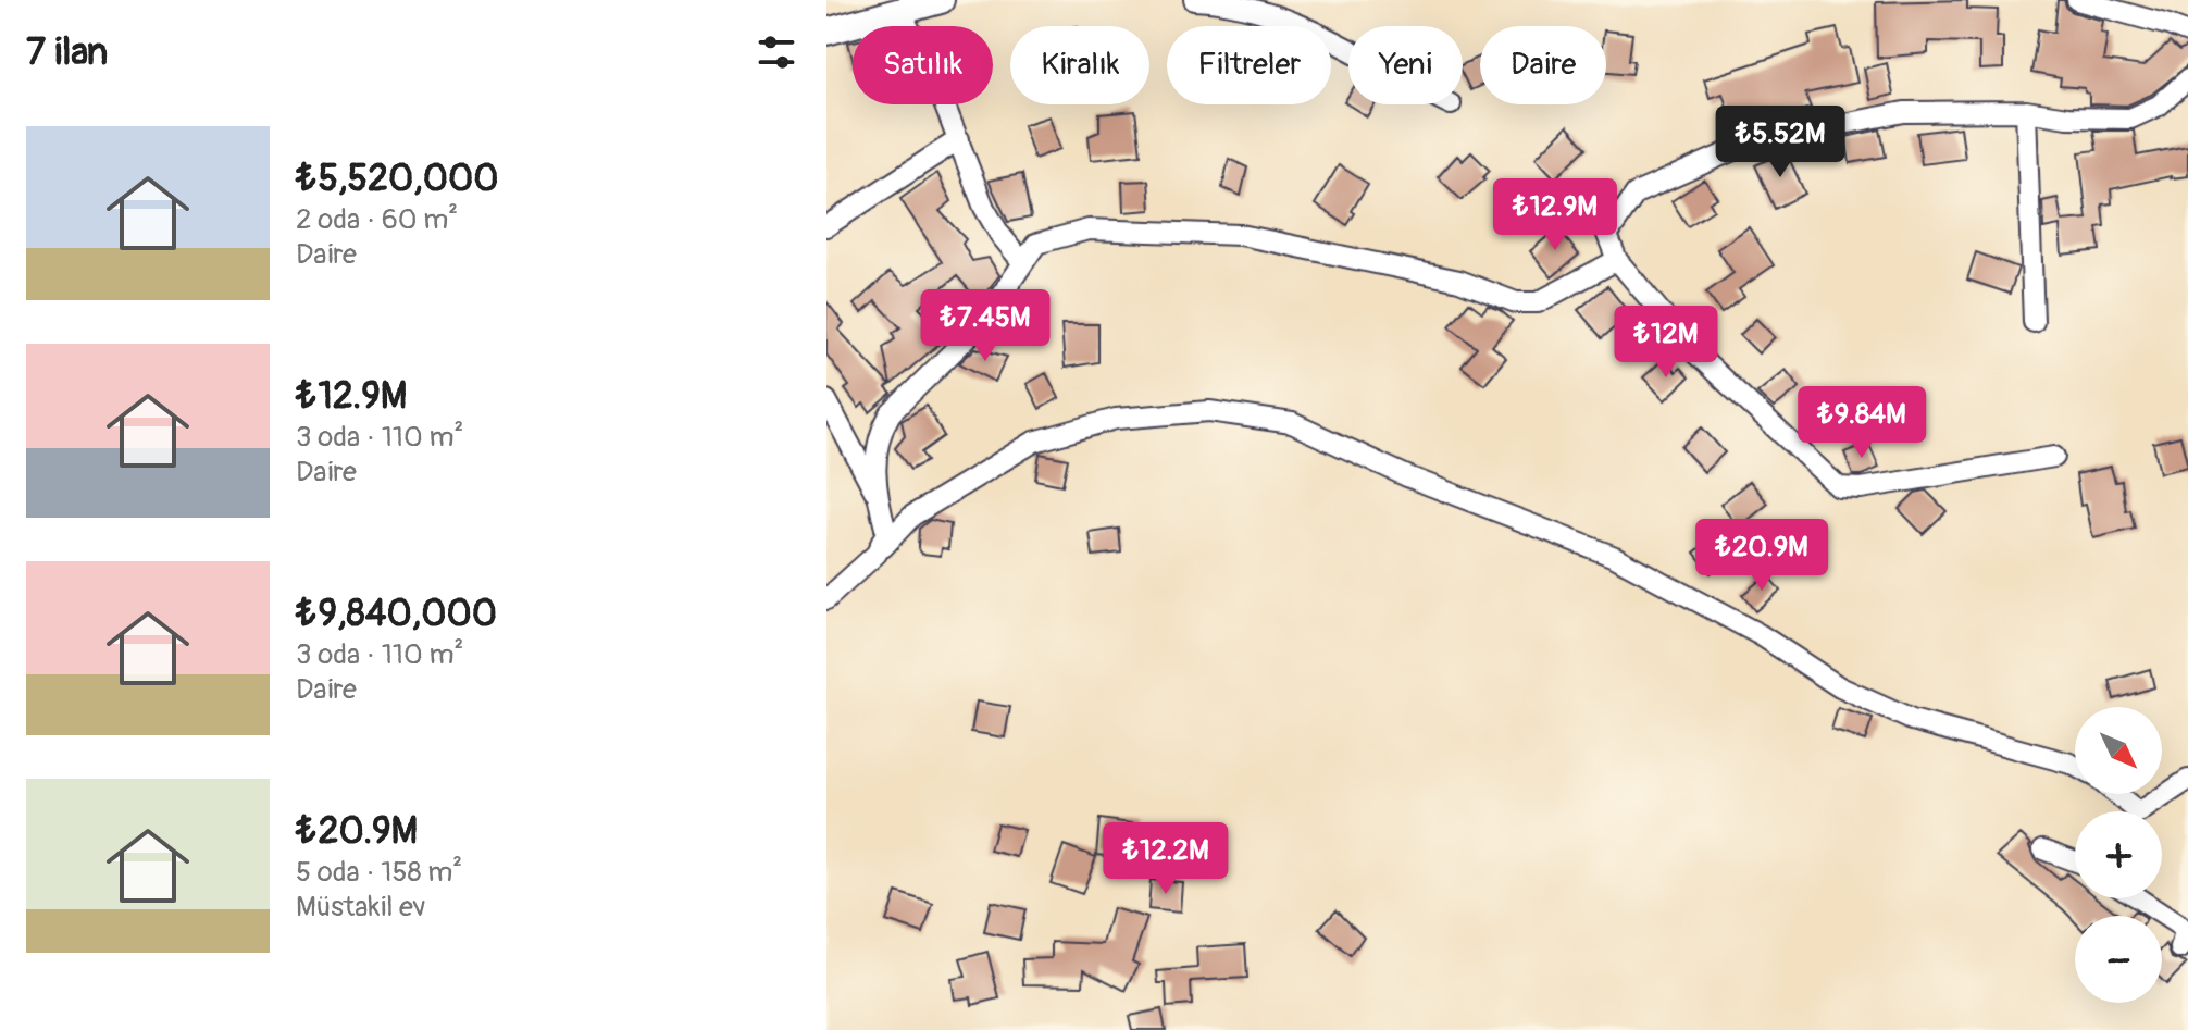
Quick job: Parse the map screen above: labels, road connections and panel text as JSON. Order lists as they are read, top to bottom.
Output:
{
  "north": "bottom right",
  "page": {
    "heading": "7 ilan",
    "chip": [
      "Satılık",
      "Kiralık",
      "Filtreler",
      "Yeni",
      "Daire"
    ],
    "list": [
      {
        "name": "₺5,520,000",
        "note": "2 oda · 60 m² · Daire"
      },
      {
        "name": "₺12.9M",
        "note": "3 oda · 110 m² · Daire"
      },
      {
        "name": "₺9,840,000",
        "note": "3 oda · 110 m² · Daire"
      },
      {
        "name": "₺20.9M",
        "note": "5 oda · 158 m² · Müstakil ev"
      }
    ],
    "price": [
      "₺5.52M",
      "₺12.9M",
      "₺7.45M",
      "₺12M",
      "₺9.84M",
      "₺20.9M",
      "₺12.2M"
    ],
    "map_buttons": ["+", "−"]
  }
}
